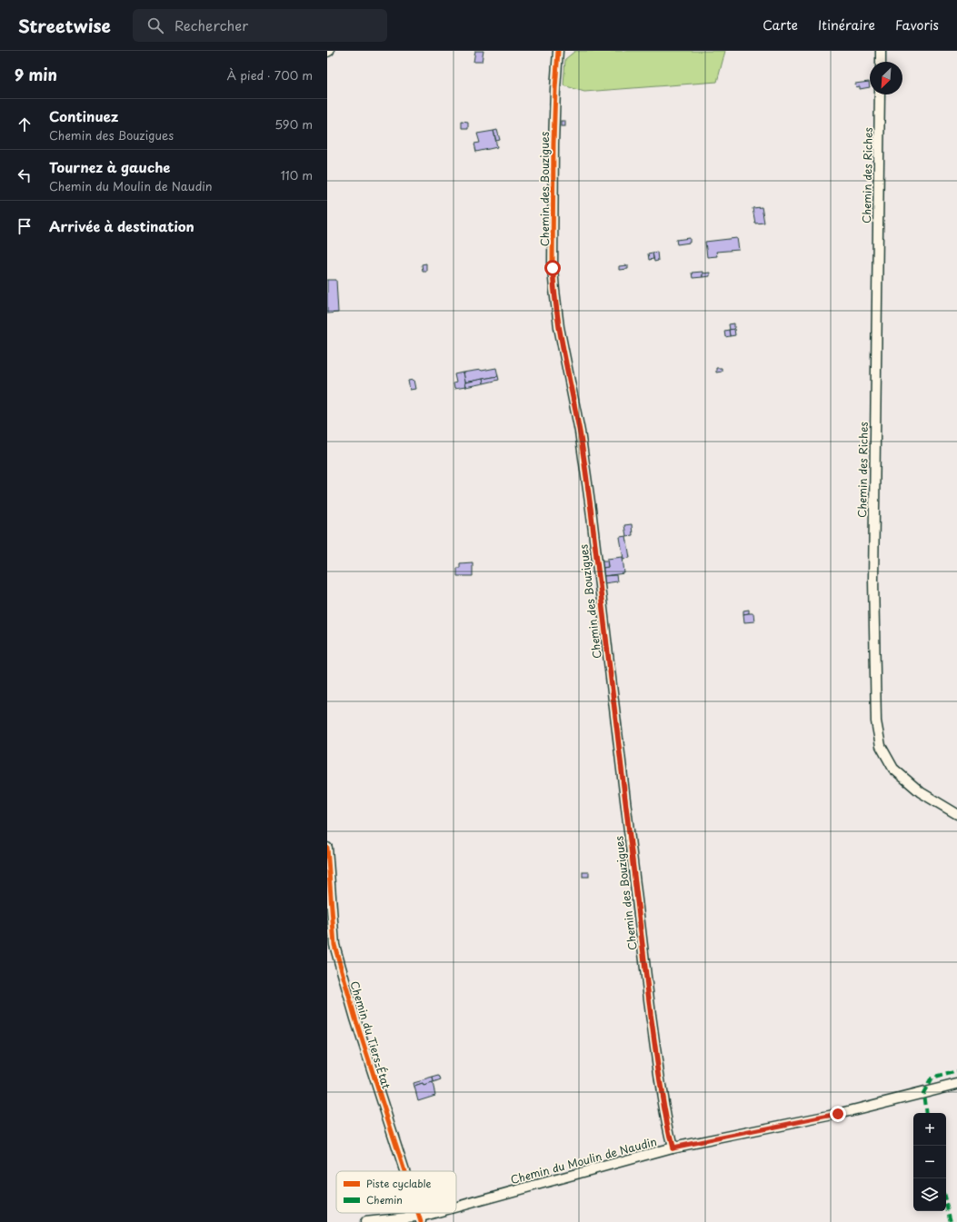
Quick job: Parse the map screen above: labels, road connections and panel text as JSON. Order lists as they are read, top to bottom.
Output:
{
  "streets": {
    "street": [
      "Chemin des Riches",
      "Chemin des Bouzigues",
      "Chemin du Tiers-État",
      "Chemin du Moulin de Naudin"
    ]
  },
  "crossings": [
    ["Chemin des Bouzigues", "Chemin du Moulin de Naudin"]
  ],
  "legend": ["Piste cyclable", "Chemin"],
  "north": "bottom left",
  "page": {
    "header": "Streetwise",
    "search": "Rechercher",
    "nav": ["Carte", "Itinéraire", "Favoris"],
    "heading": ["9 min", "À pied · 700 m"],
    "list": [
      ["Continuez", "Chemin des Bouzigues", "590 m"],
      ["Tournez à gauche", "Chemin du Moulin de Naudin", "110 m"],
      "Arrivée à destination"
    ],
    "map_buttons": ["+", "−"]
  }
}
